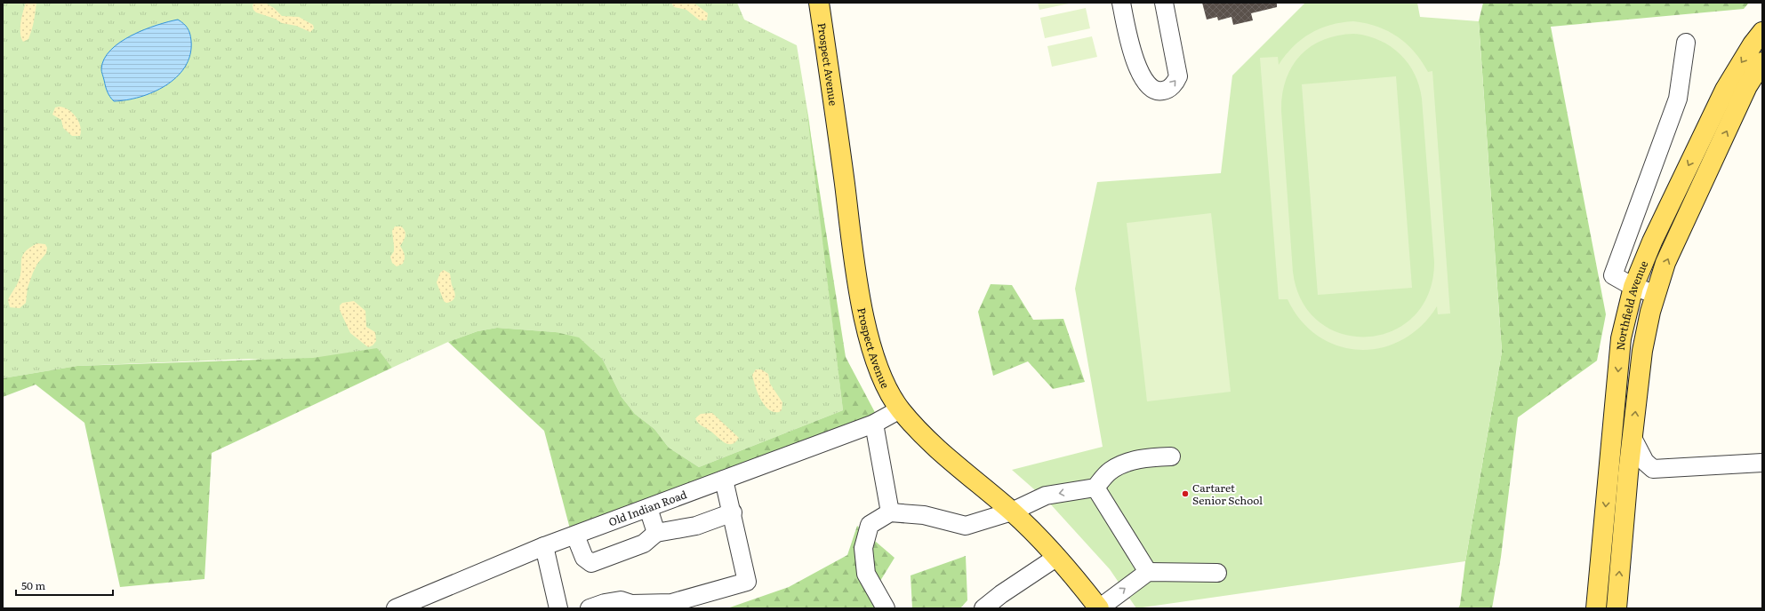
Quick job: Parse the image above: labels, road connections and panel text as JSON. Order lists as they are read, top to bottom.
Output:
{
  "streets": {
    "main road": ["Prospect Avenue", "Northfield Avenue"],
    "street": ["Old Indian Road"]
  },
  "crossings": [
    ["Prospect Avenue", "Old Indian Road"]
  ],
  "places": ["Cartaret Senior School"],
  "scale_bar": "50 m"
}
